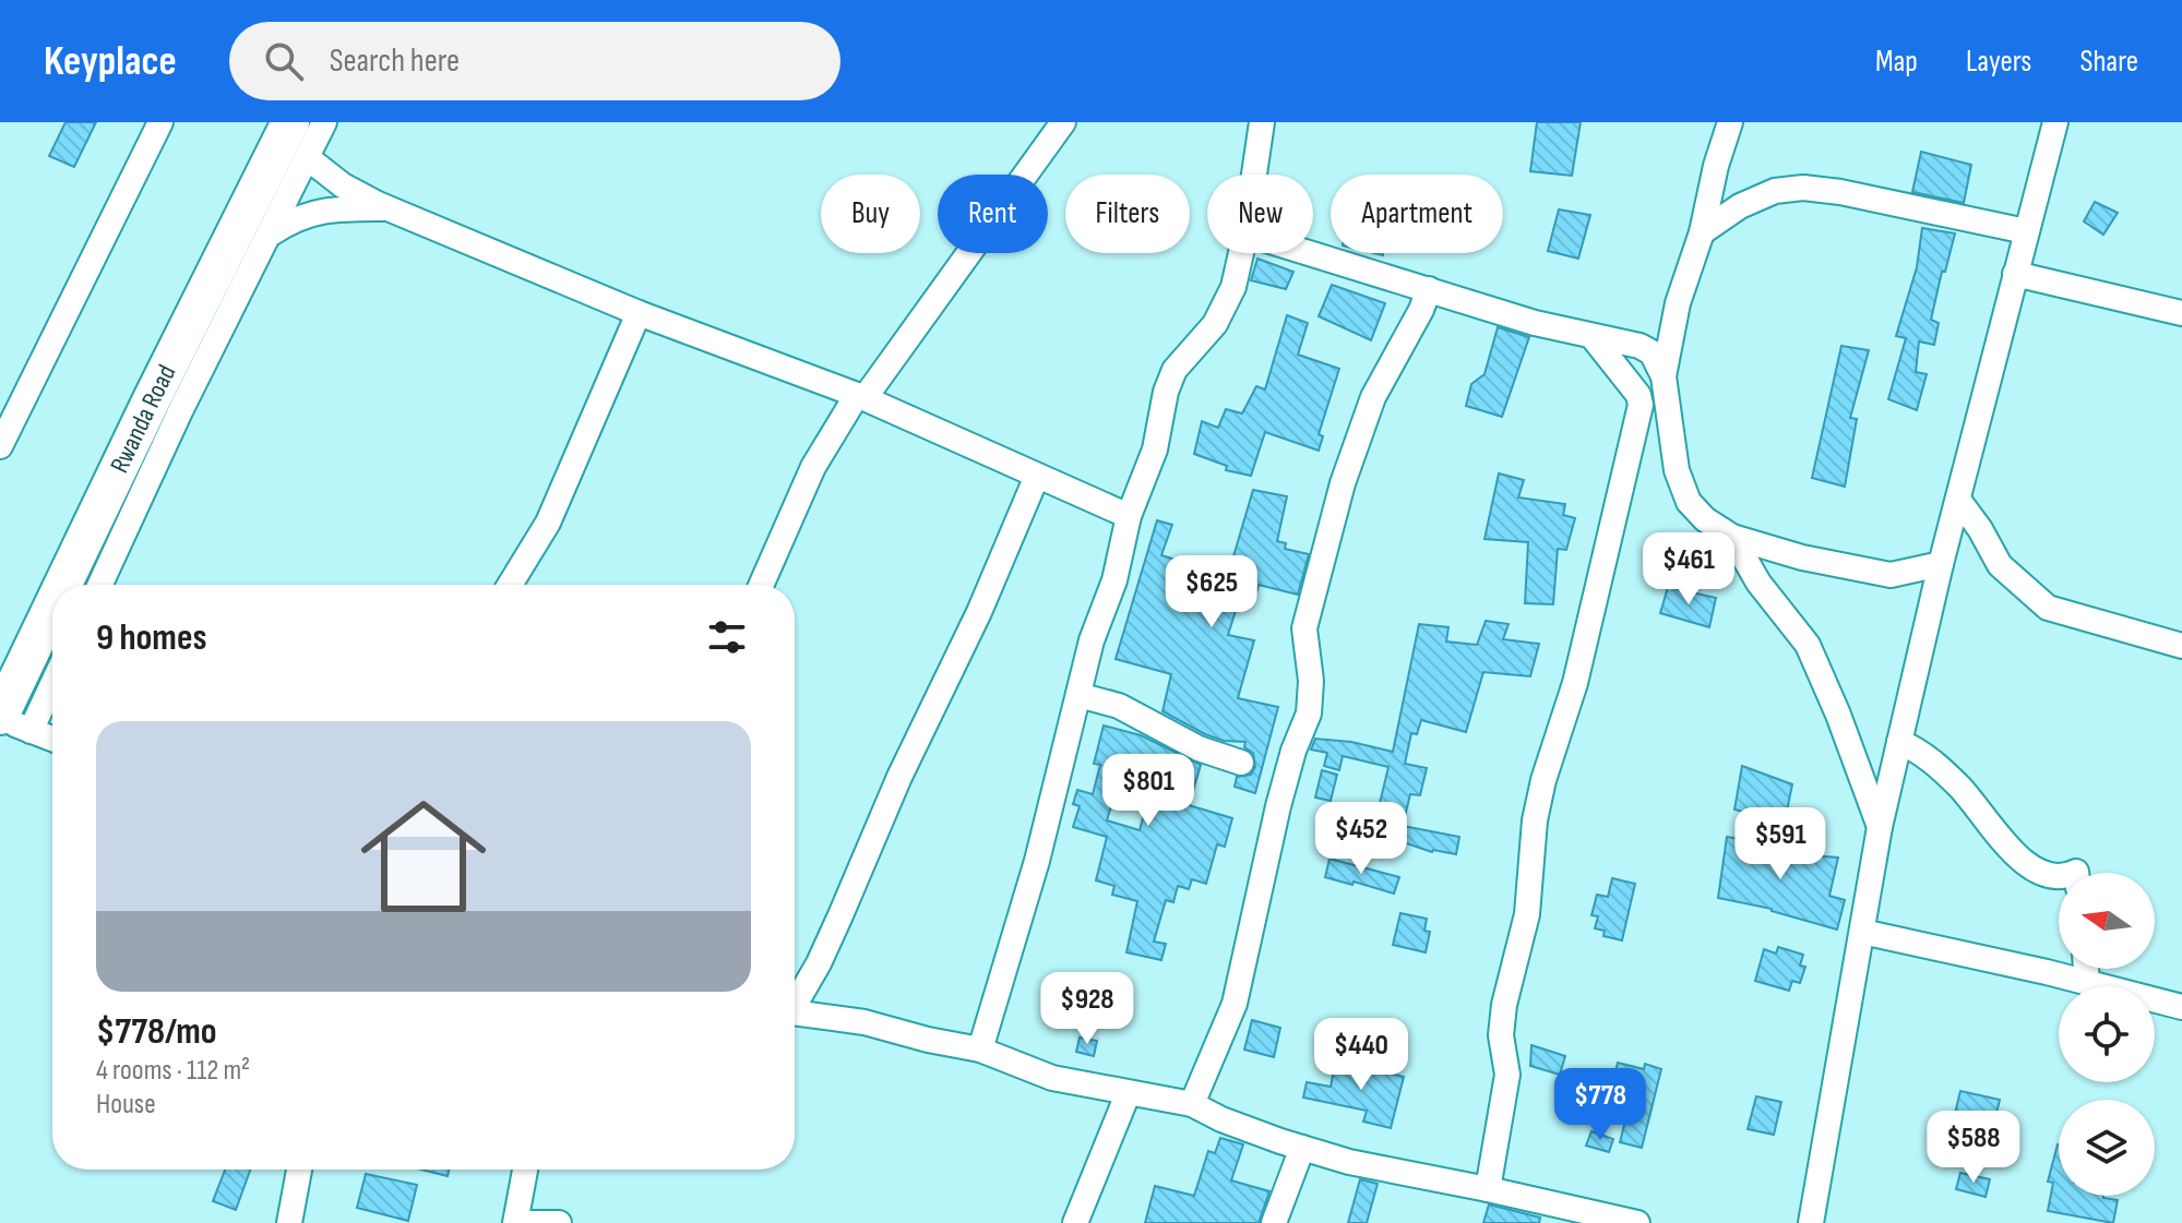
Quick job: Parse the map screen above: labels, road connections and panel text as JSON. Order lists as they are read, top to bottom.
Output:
{
  "streets": {
    "highway": ["Rwanda Road"]
  },
  "north": "left",
  "page": {
    "header": "Keyplace",
    "search": "Search here",
    "nav": ["Map", "Layers", "Share"],
    "chip": [
      "Buy",
      "Rent",
      "Filters",
      "New",
      "Apartment"
    ],
    "price": [
      "$461",
      "$625",
      "$801",
      "$452",
      "$591",
      "$928",
      "$440",
      "$778",
      "$588"
    ],
    "heading": "9 homes",
    "list": [
      {
        "name": "$778/mo",
        "note": "4 rooms · 112 m² · House"
      }
    ]
  }
}
